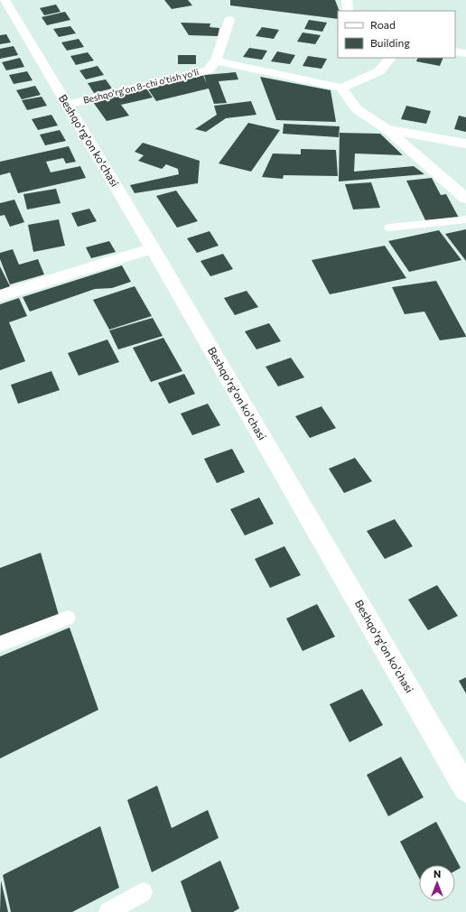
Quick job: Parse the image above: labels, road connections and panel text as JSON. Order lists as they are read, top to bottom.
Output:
{
  "streets": {
    "street": ["Beshqo'rg'on 8-chi o'tish yo'li", "Beshqo'rg'on ko'chasi"]
  },
  "crossings": [
    ["Beshqo'rg'on 8-chi o'tish yo'li", "Beshqo'rg'on ko'chasi"]
  ],
  "legend": ["Road", "Building"],
  "north": "top"
}
